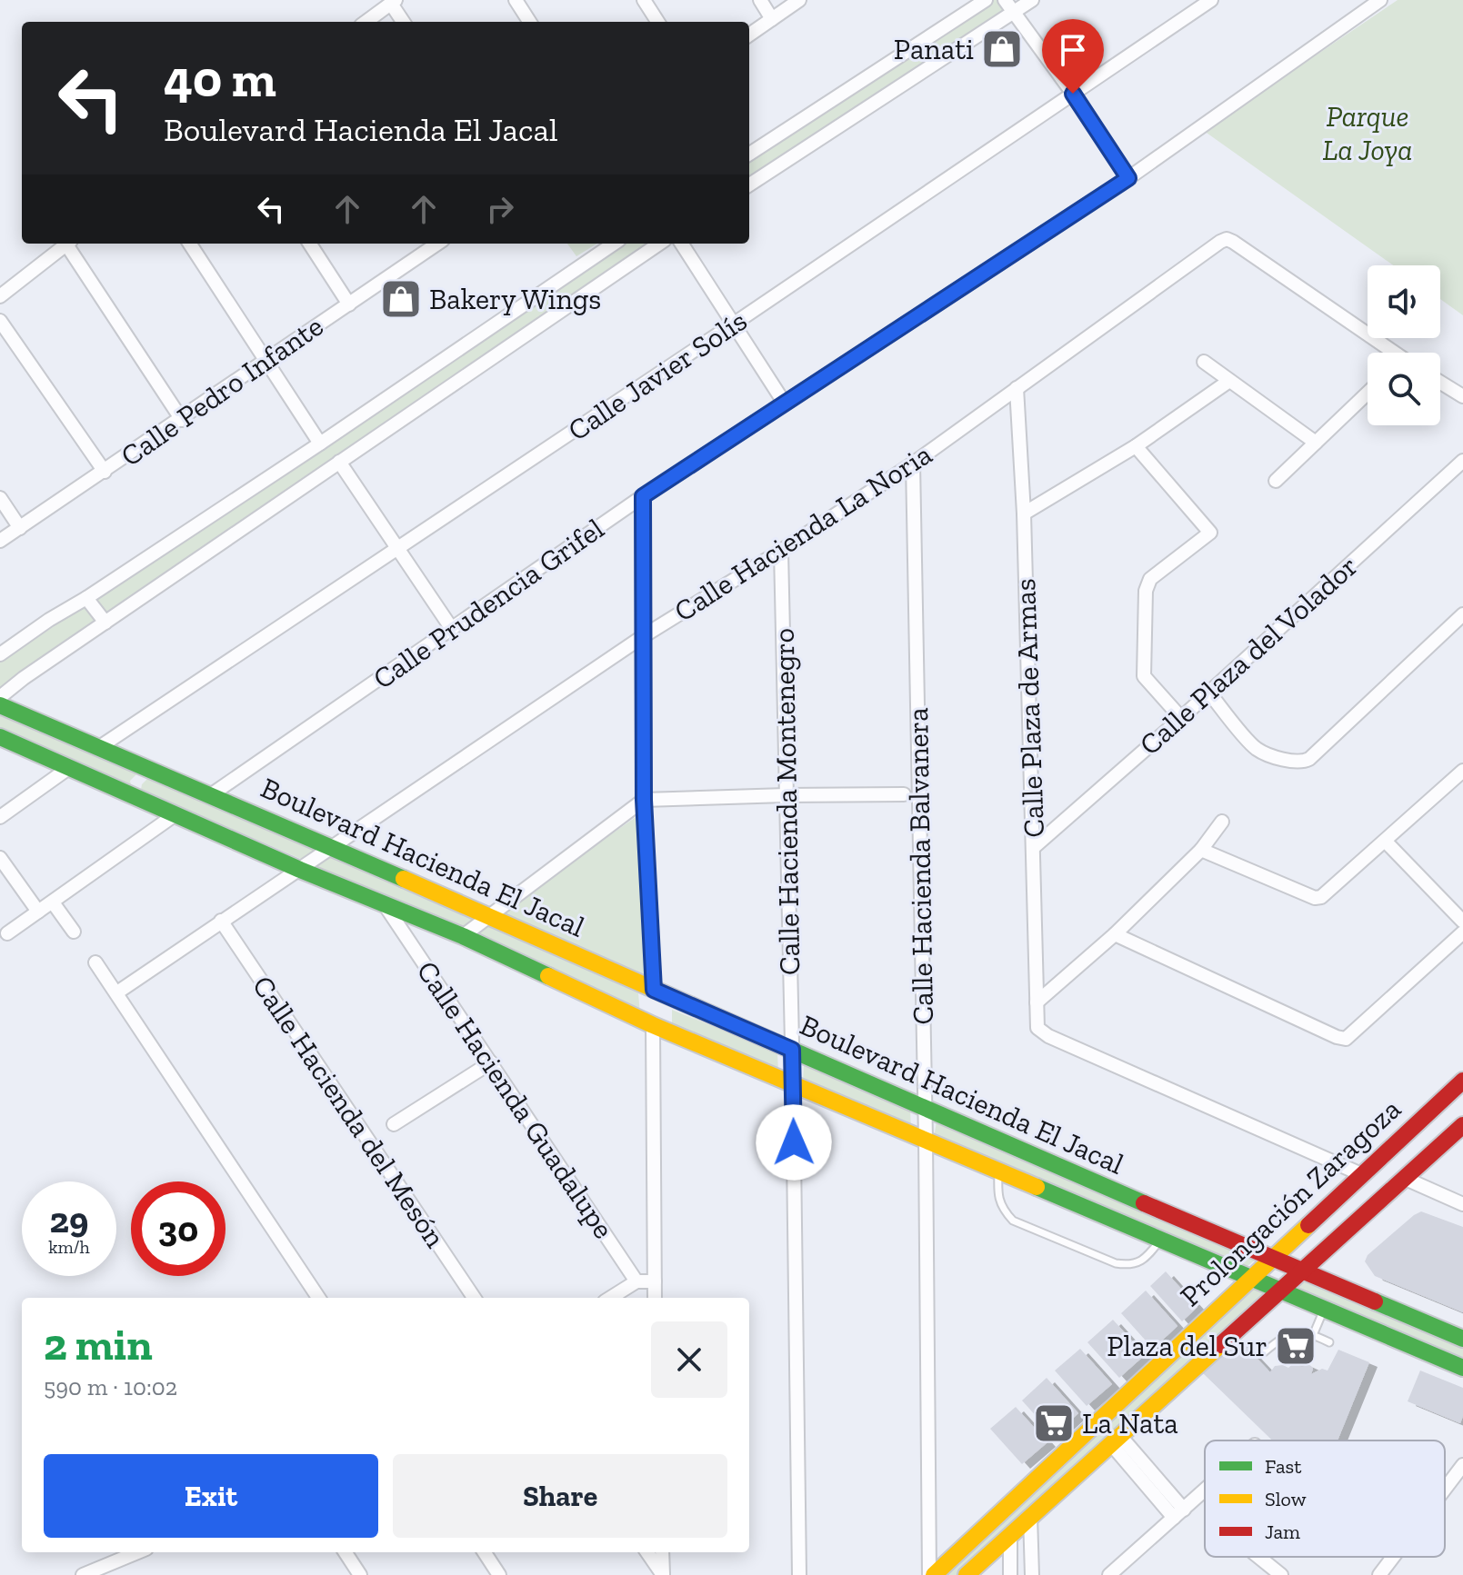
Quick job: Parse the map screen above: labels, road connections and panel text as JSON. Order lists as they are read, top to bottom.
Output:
{
  "streets": {
    "main road": ["Boulevard Hacienda El Jacal", "Prolongación Zaragoza"],
    "street": [
      "Calle Javier Solís",
      "Calle Pedro Infante",
      "Calle Hacienda La Noria",
      "Calle Prudencia Grifel",
      "Calle Plaza del Volador",
      "Calle Plaza de Armas",
      "Calle Hacienda Montenegro",
      "Calle Hacienda Balvanera",
      "Calle Hacienda Guadalupe",
      "Calle Hacienda del Mesón"
    ]
  },
  "crossings": [
    ["Calle Javier Solís", "Boulevard Hacienda El Jacal"],
    ["Calle Hacienda La Noria", "Calle Plaza de Armas"],
    ["Calle Hacienda La Noria", "Calle Hacienda Montenegro"],
    ["Calle Hacienda La Noria", "Boulevard Hacienda El Jacal"],
    ["Calle Hacienda La Noria", "Calle Hacienda Balvanera"],
    ["Calle Hacienda La Noria", "Calle Hacienda del Mesón"],
    ["Calle Prudencia Grifel", "Boulevard Hacienda El Jacal"],
    ["Calle Plaza del Volador", "Calle Plaza de Armas"],
    ["Calle Plaza de Armas", "Prolongación Zaragoza"],
    ["Calle Hacienda Montenegro", "Boulevard Hacienda El Jacal"],
    ["Boulevard Hacienda El Jacal", "Calle Hacienda Balvanera"],
    ["Boulevard Hacienda El Jacal", "Calle Hacienda Guadalupe"],
    ["Boulevard Hacienda El Jacal", "Prolongación Zaragoza"],
    ["Calle Hacienda Balvanera", "Prolongación Zaragoza"]
  ],
  "parks": ["Parque La Joya"],
  "places": {
    "shop": ["Panati", "Bakery Wings"],
    "supermarket": ["Plaza del Sur", "La Nata"]
  },
  "legend": ["Fast", "Slow", "Jam"],
  "page": {
    "turn": ["40 m", "Boulevard Hacienda El Jacal"],
    "speed": "29 km/h",
    "limit": "30",
    "heading": ["2 min", "590 m · 10:02"],
    "buttons": ["Exit", "Share"]
  }
}
